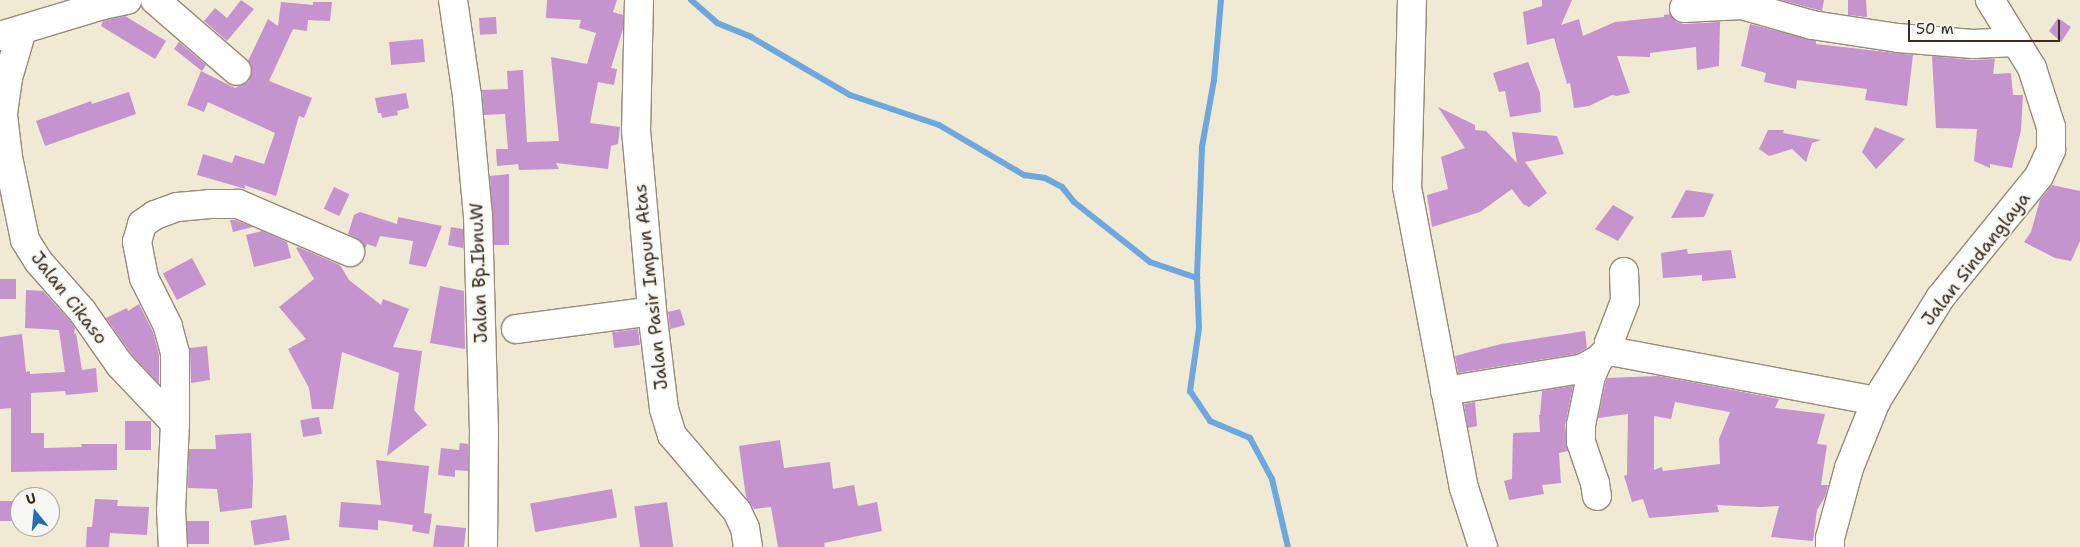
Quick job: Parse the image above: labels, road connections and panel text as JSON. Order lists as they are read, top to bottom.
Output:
{
  "streets": {
    "street": [
      "Jalan Sindanglaya",
      "Jalan Bp.Ibnu.W",
      "Jalan Pasir Impun Atas",
      "Jalan Cikaso"
    ]
  },
  "scale_bar": "50 m",
  "north": "top"
}
